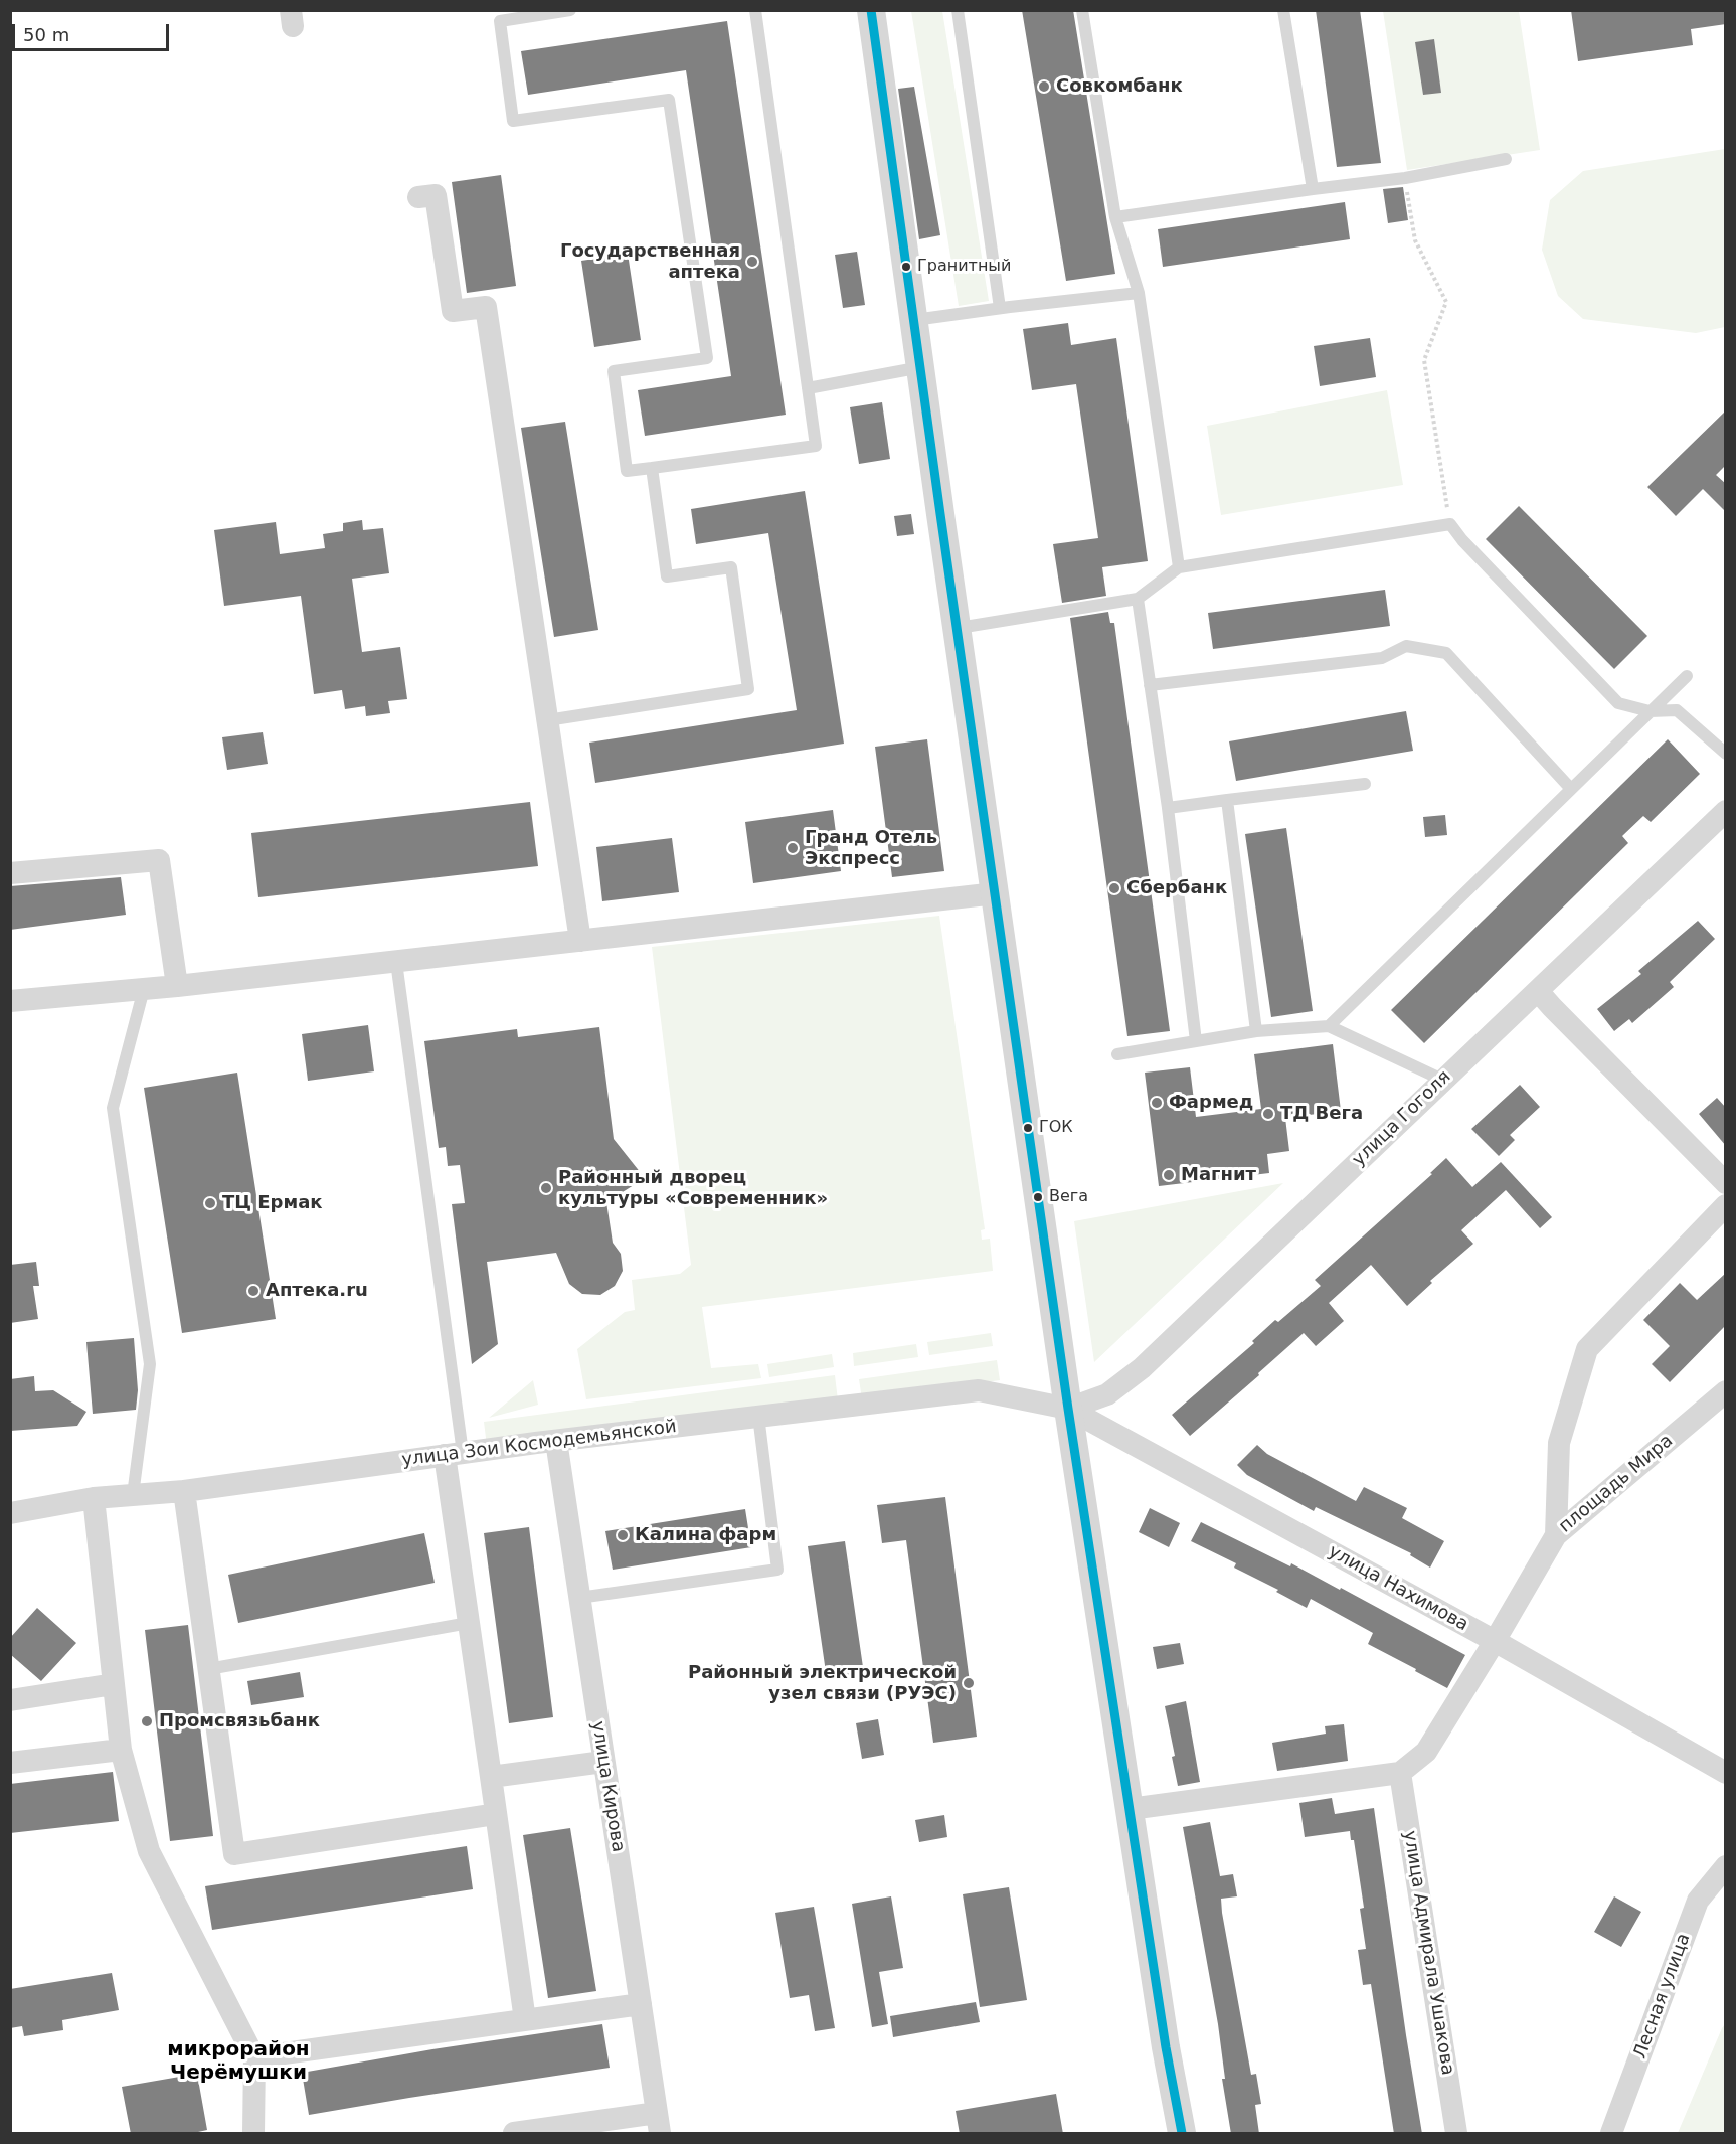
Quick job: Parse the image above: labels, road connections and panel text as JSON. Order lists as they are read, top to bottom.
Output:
{
  "streets": {
    "street": [
      "улица Гоголя",
      "улица Зои Космодемьянской",
      "площадь Мира",
      "улица Нахимова",
      "улица Кирова",
      "улица Адмирала Ушакова",
      "Лесная улица"
    ]
  },
  "crossings": [
    ["улица Гоголя", "улица Зои Космодемьянской"],
    ["улица Гоголя", "улица Нахимова"],
    ["улица Зои Космодемьянской", "улица Нахимова"],
    ["улица Зои Космодемьянской", "улица Кирова"]
  ],
  "districts": ["микрорайон Черёмушки"],
  "places": [
    "Совкомбанк",
    "Государственная аптека",
    "Гранитный",
    "Гранд Отель Экспресс",
    "Сбербанк",
    "Фармед",
    "ТД Вега",
    "ГОК",
    "Магнит",
    "Районный дворец культуры «Современник»",
    "Вега",
    "ТЦ Ермак",
    "Аптека.ru",
    "Калина фарм",
    "Районный электрической узел связи (РУЭС)",
    "Промсвязьбанк"
  ],
  "scale_bar": "50 m"
}
